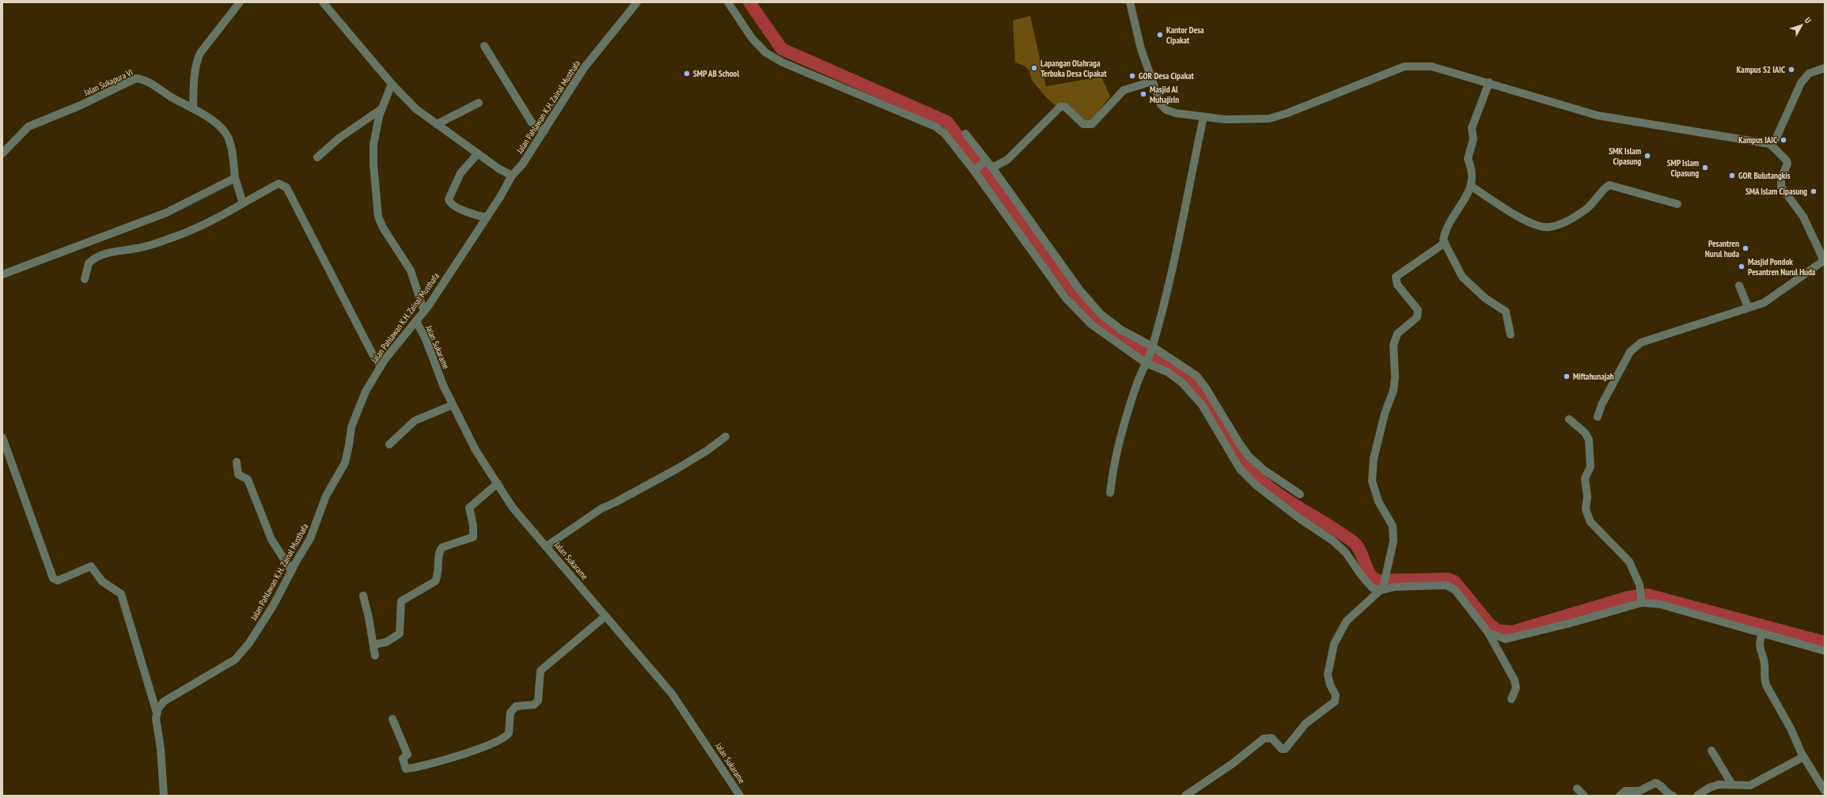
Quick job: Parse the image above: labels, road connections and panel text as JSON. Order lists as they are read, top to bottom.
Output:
{
  "streets": {
    "street": ["Jalan Sukapura VI", "Jalan Pahlawan K.H. Zainal Musthafa", "Jalan Sukarame"]
  },
  "crossings": [
    ["Jalan Pahlawan K.H. Zainal Musthafa", "Jalan Sukarame"]
  ],
  "places": [
    "Kantor Desa Cipakat",
    "Lapangan Olahraga Terbuka Desa Cipakat",
    "Kampus S2 IAIC",
    "SMP AB School",
    "GOR Desa Cipakat",
    "Masjid Al Muhajirin",
    "Kampus IAIC",
    "SMK Islam Cipasung",
    "SMP Islam Cipasung",
    "GOR Bulutangkis",
    "SMA Islam Cipasung",
    "Pesantren Nurul huda",
    "Masjid Pondok Pesantren Nurul Huda",
    "Miftahunajah"
  ],
  "north": "top right"
}
